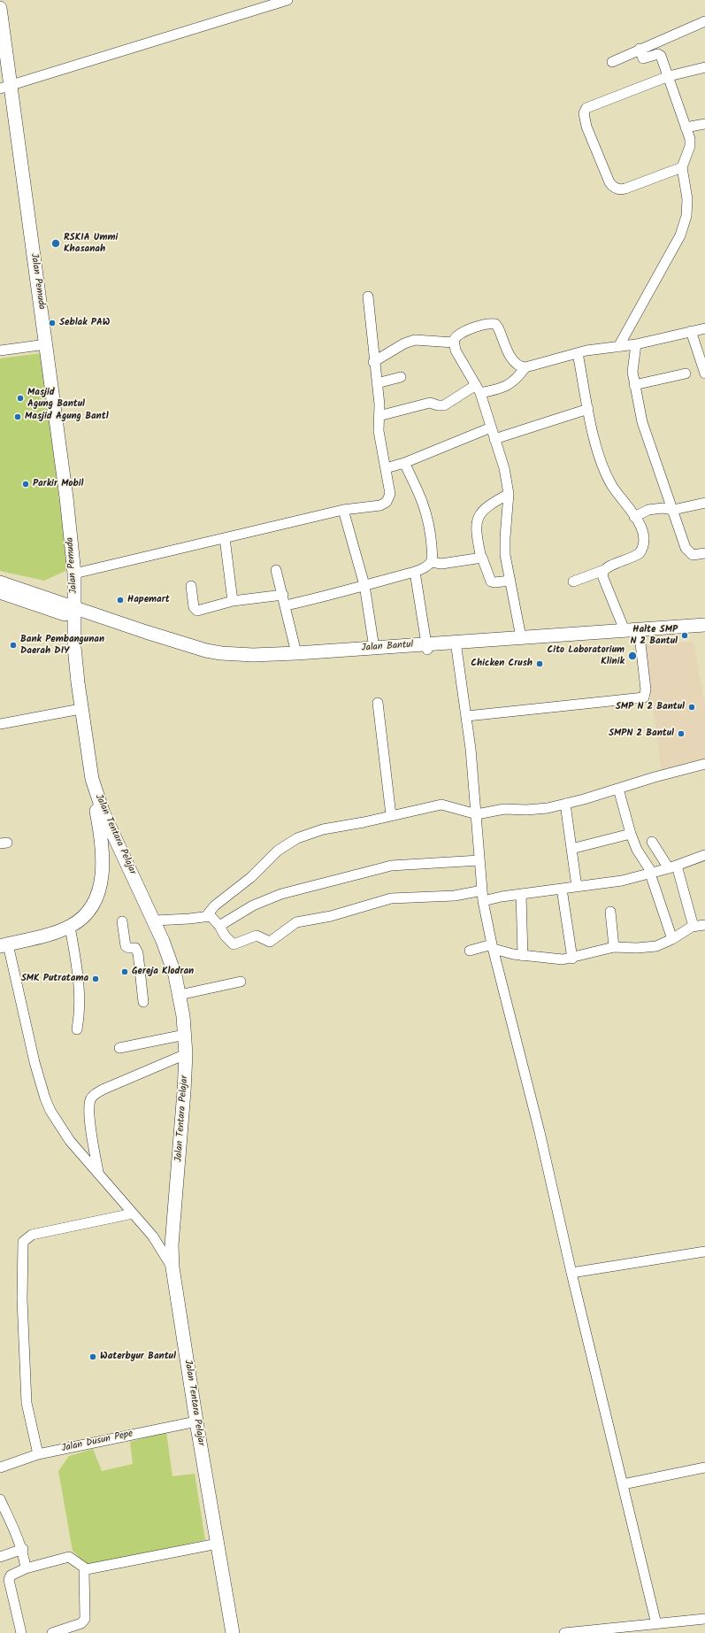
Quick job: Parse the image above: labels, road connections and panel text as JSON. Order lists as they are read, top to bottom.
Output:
{
  "streets": {
    "main road": ["Jalan Pemuda", "Jalan Bantul", "Jalan Tentara Pelajar"],
    "street": ["Jalan Dusun Pepe"]
  },
  "crossings": [
    ["Jalan Pemuda", "Jalan Bantul"],
    ["Jalan Pemuda", "Jalan Tentara Pelajar"],
    ["Jalan Bantul", "Jalan Tentara Pelajar"],
    ["Jalan Tentara Pelajar", "Jalan Dusun Pepe"]
  ],
  "places": [
    "RSKIA Ummi Khasanah",
    "Seblak PAW",
    "Masjid Agung Bantul",
    "Masjid Agung Bantl",
    "Parkir Mobil",
    "Hapemart",
    "Halte SMP N 2 Bantul",
    "Bank Pembangunan Daerah DIY",
    "Cito Laboratorium Klinik",
    "Chicken Crush",
    "SMP N 2 Bantul",
    "SMPN 2 Bantul",
    "Gereja Klodran",
    "SMK Putratama",
    "Waterbyur Bantul"
  ]
}
